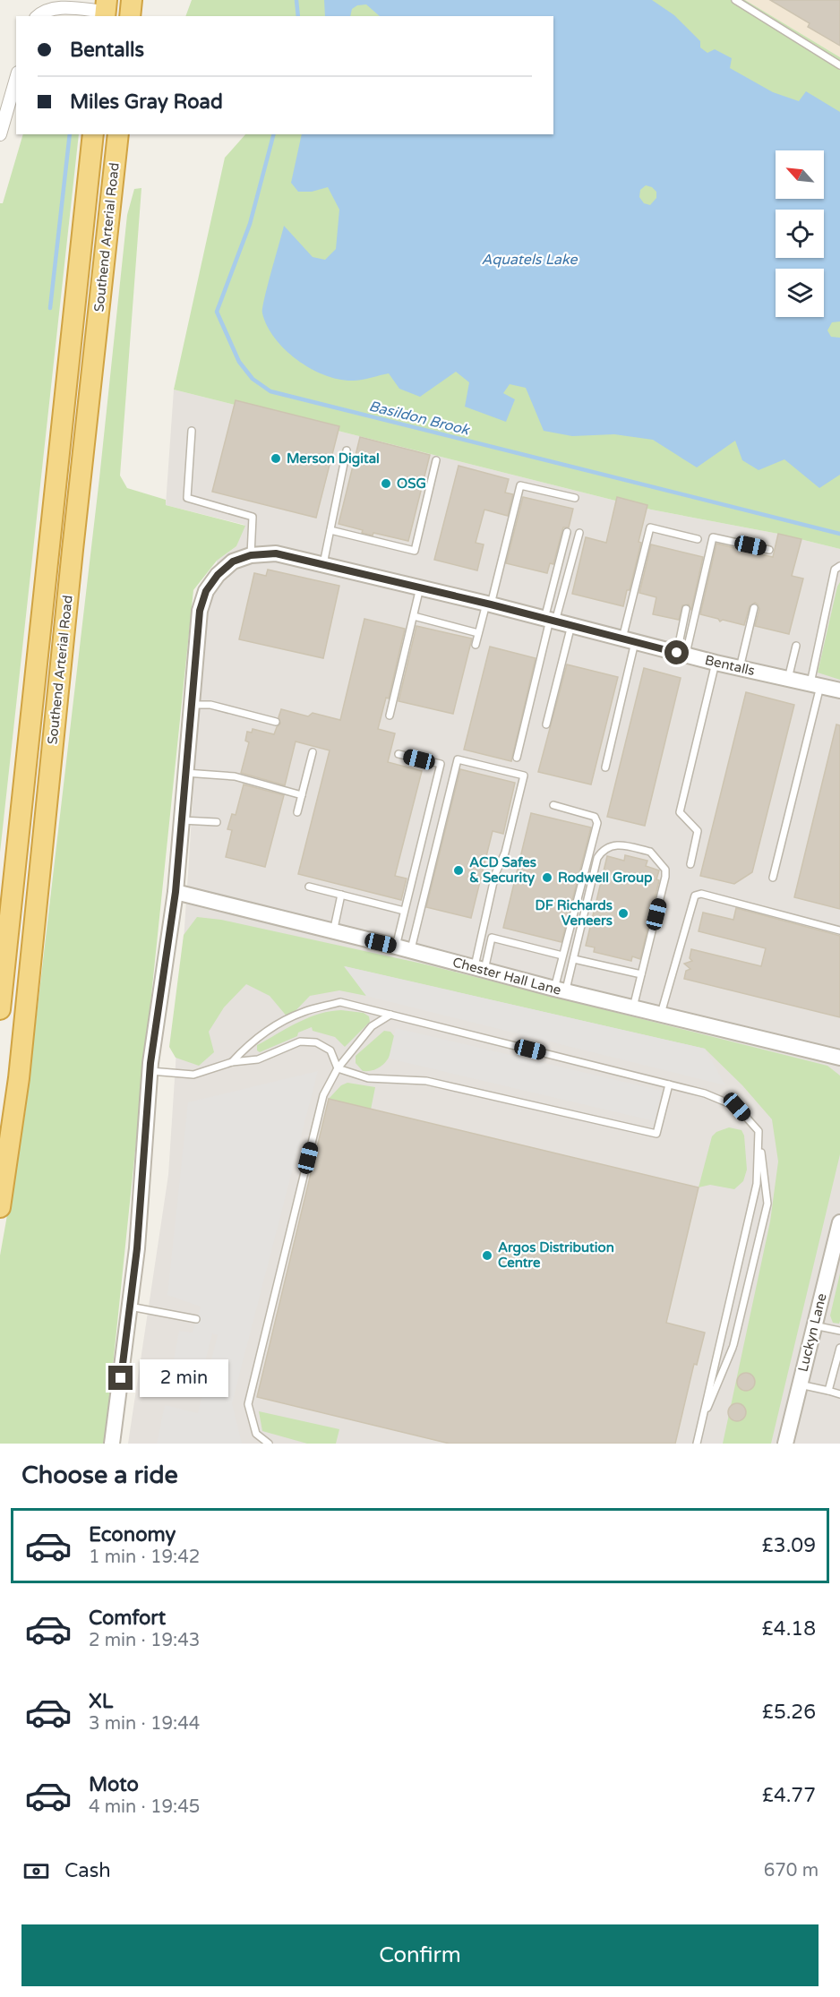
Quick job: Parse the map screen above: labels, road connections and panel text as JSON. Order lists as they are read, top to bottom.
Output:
{
  "streets": {
    "highway": ["Southend Arterial Road"],
    "street": ["Bentalls", "Chester Hall Lane", "Luckyn Lane"]
  },
  "water": ["Aquatels Lake", "Basildon Brook"],
  "places": [
    "Merson Digital",
    "OSG",
    "ACD Safes & Security",
    "Rodwell Group",
    "DF Richards Veneers",
    "Argos Distribution Centre"
  ],
  "north": "top left",
  "page": {
    "banner": ["Bentalls", "Miles Gray Road"],
    "bubble": "2 min",
    "heading": "Choose a ride",
    "list": [
      {
        "name": "Economy",
        "note": "1 min · 19:42",
        "value": "£3.09"
      },
      {
        "name": "Comfort",
        "note": "2 min · 19:43",
        "value": "£4.18"
      },
      {
        "name": "XL",
        "note": "3 min · 19:44",
        "value": "£5.26"
      },
      {
        "name": "Moto",
        "note": "4 min · 19:45",
        "value": "£4.77"
      }
    ],
    "pay": ["Cash", "670 m"],
    "buttons": "Confirm"
  }
}
